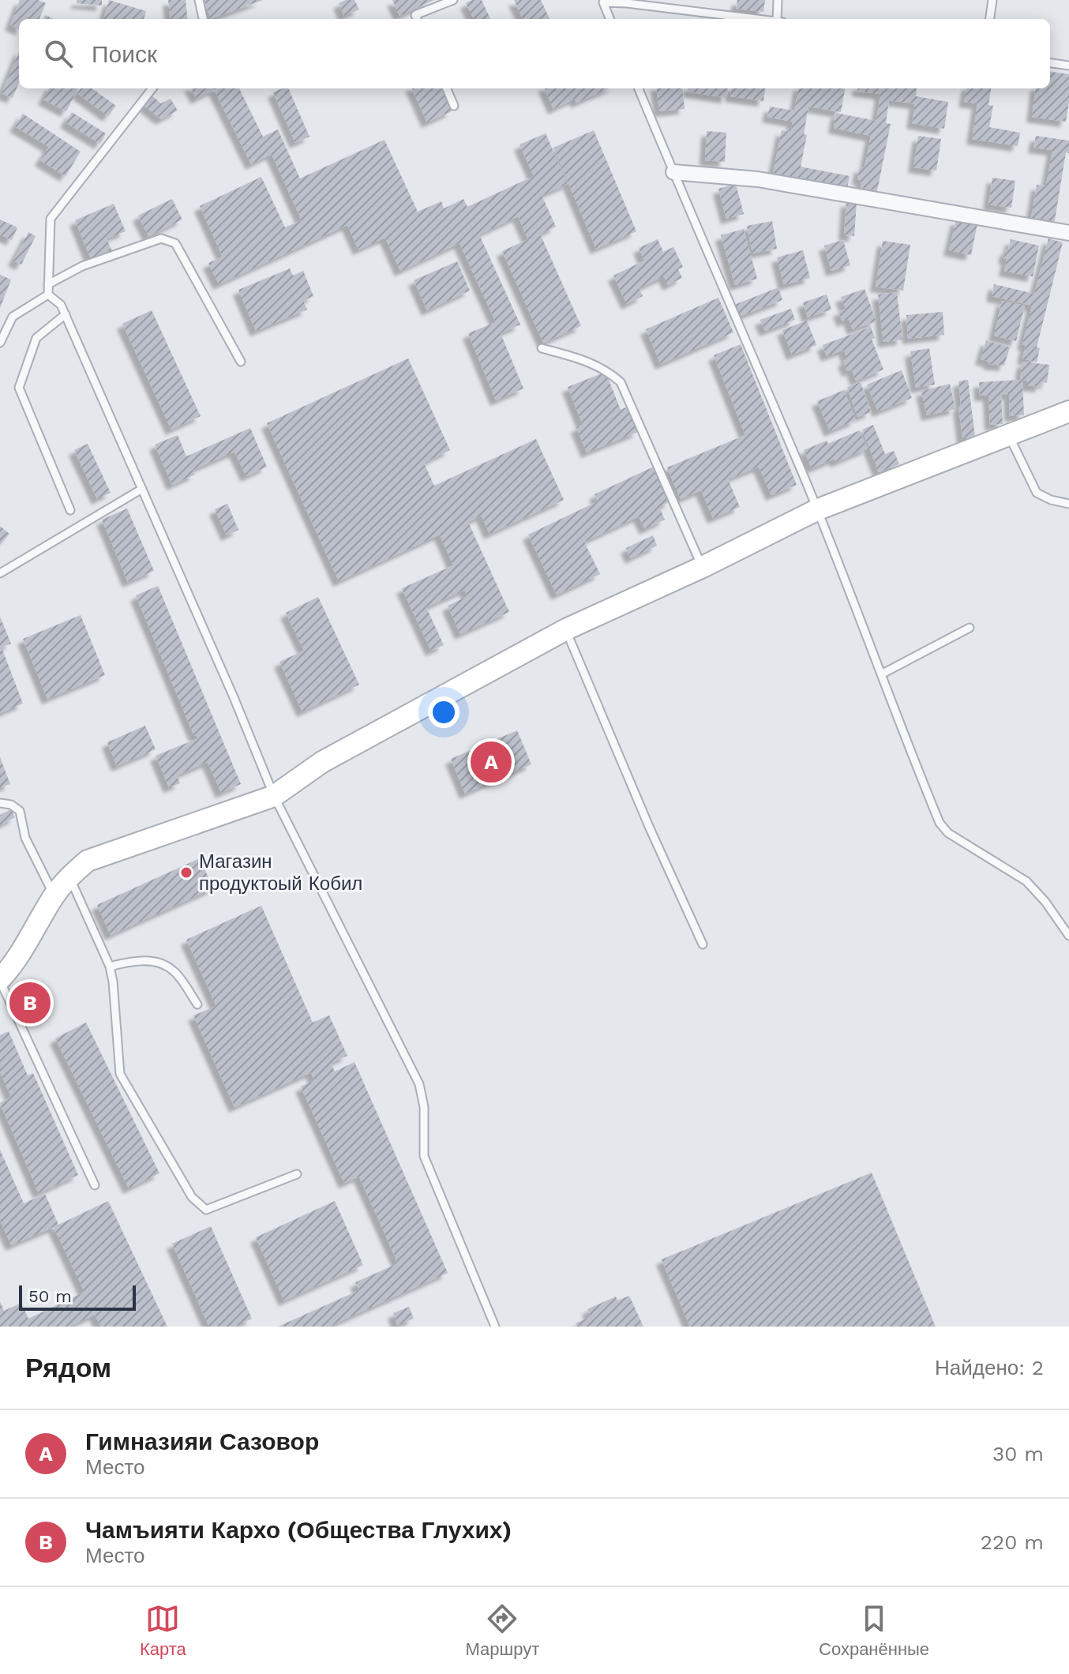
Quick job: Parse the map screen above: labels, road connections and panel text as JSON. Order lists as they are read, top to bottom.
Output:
{
  "places": ["Магазин продуктоый Кобил"],
  "scale_bar": "50 m",
  "page": {
    "search": "Поиск",
    "pins": ["A", "B"],
    "scale": "50 m",
    "heading": ["Рядом", "Найдено: 2"],
    "list": [
      {
        "mark": "A",
        "name": "Гимназияи Сазовор",
        "note": "Место",
        "value": "30 m"
      },
      {
        "mark": "B",
        "name": "Чамъияти Кархо (Общества Глухих)",
        "note": "Место",
        "value": "220 m"
      }
    ],
    "nav": ["Карта", "Маршрут", "Сохранённые"]
  }
}
